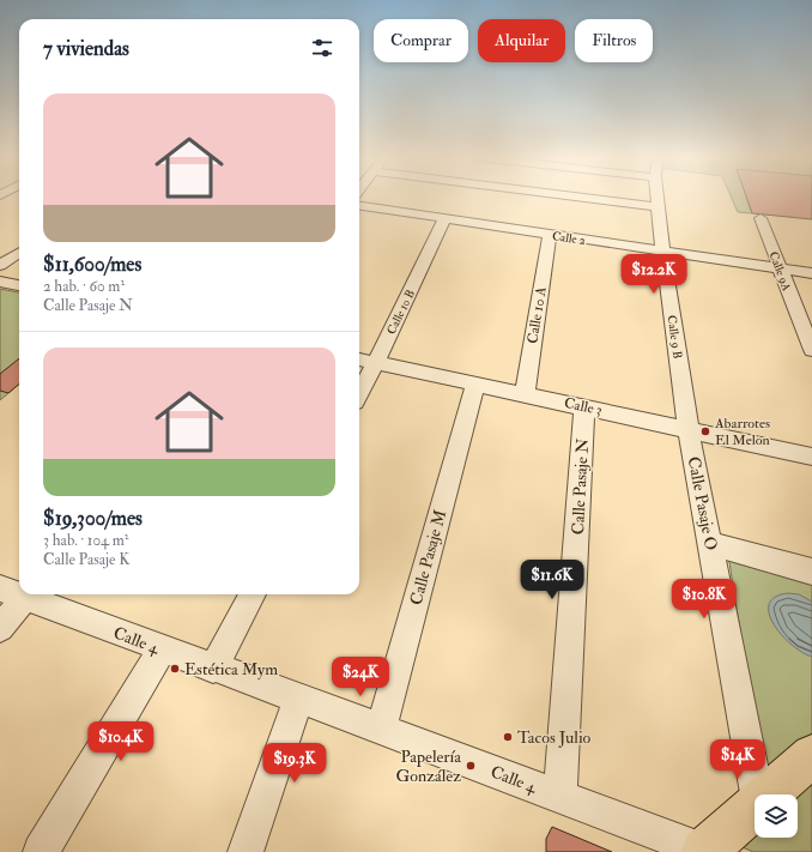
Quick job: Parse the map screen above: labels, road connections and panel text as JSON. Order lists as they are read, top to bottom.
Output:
{
  "streets": {
    "street": [
      "Calle 2",
      "Calle 9A",
      "Calle 10 B",
      "Calle 10 A",
      "Calle 9 B",
      "Calle 3",
      "Calle Pasaje N",
      "Calle Pasaje O",
      "Calle Pasaje M",
      "Calle 4"
    ]
  },
  "crossings": [
    ["Calle 2", "Calle 9A"],
    ["Calle 2", "Calle 10 B"],
    ["Calle 2", "Calle 10 A"],
    ["Calle 2", "Calle 9 B"],
    ["Calle 10 B", "Calle 3"],
    ["Calle 10 A", "Calle 3"],
    ["Calle 9 B", "Calle 3"],
    ["Calle 9 B", "Calle Pasaje O"],
    ["Calle 3", "Calle Pasaje N"],
    ["Calle 3", "Calle Pasaje O"],
    ["Calle 3", "Calle Pasaje M"],
    ["Calle Pasaje N", "Calle 4"],
    ["Calle Pasaje M", "Calle 4"]
  ],
  "places": [
    "Abarrotes El Melon",
    "Estética Mym",
    "Tacos Julio",
    "Papelería González"
  ],
  "page": {
    "chip": ["Comprar", "Alquilar", "Filtros"],
    "heading": "7 viviendas",
    "list": [
      {
        "name": "$11,600/mes",
        "note": "2 hab. · 60 m² · Calle Pasaje N"
      },
      {
        "name": "$19,300/mes",
        "note": "3 hab. · 104 m² · Calle Pasaje K"
      }
    ],
    "price": [
      "$12.2K",
      "$11.6K",
      "$10.8K",
      "$24K",
      "$10.4K",
      "$14K",
      "$19.3K"
    ]
  }
}
